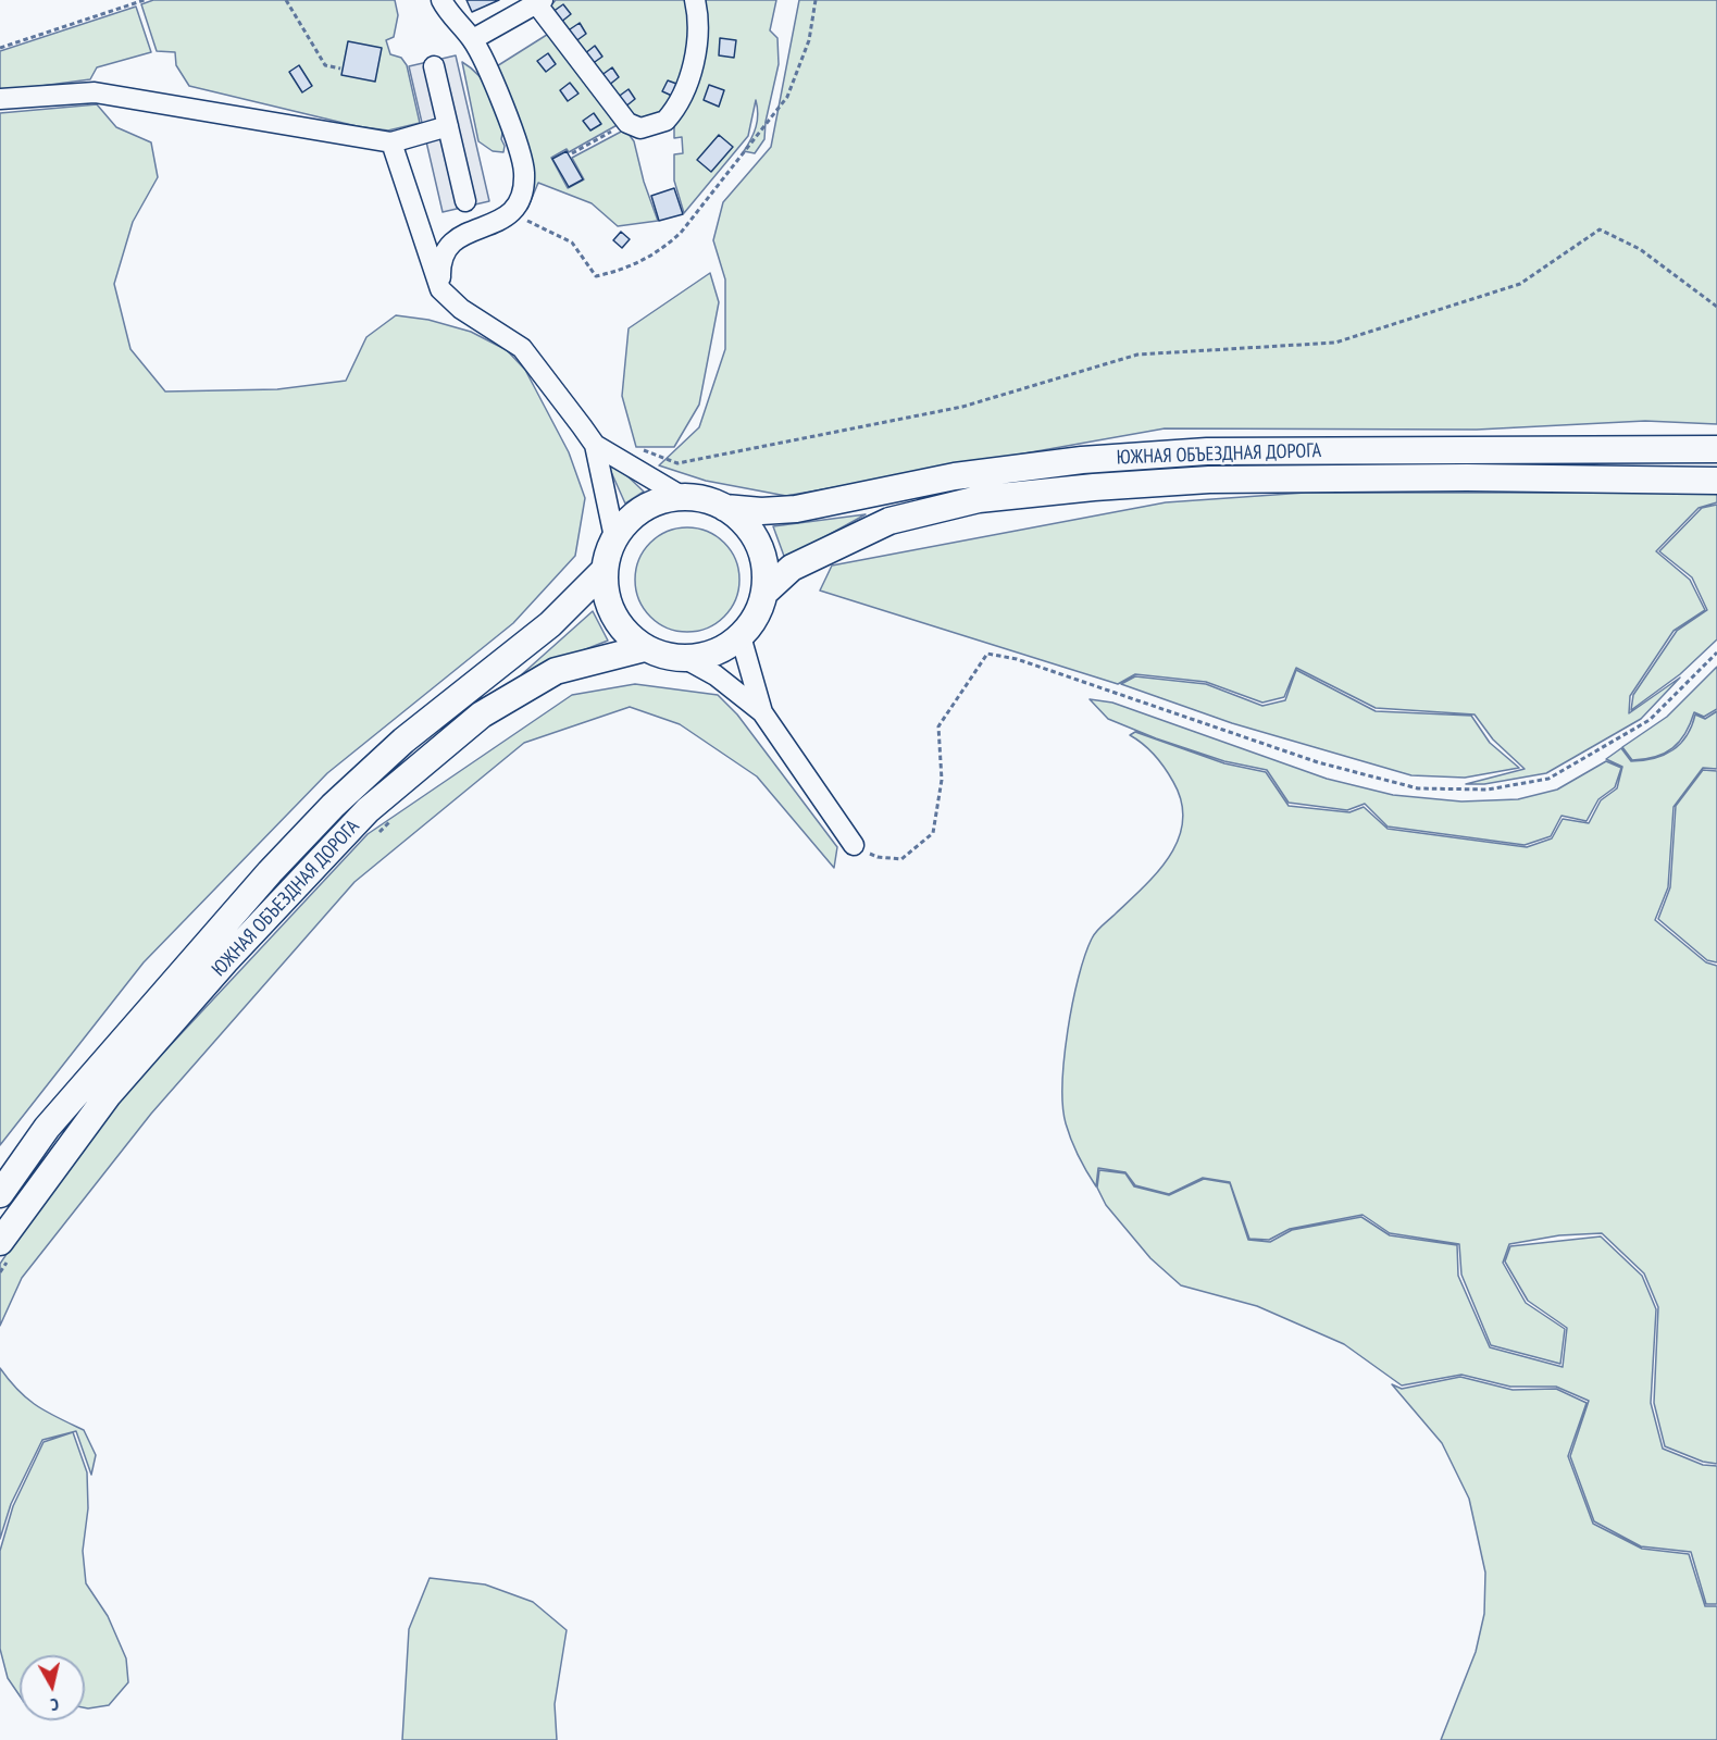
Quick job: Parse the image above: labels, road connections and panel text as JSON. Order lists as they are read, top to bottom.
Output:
{
  "streets": {
    "main road": ["ЮЖНАЯ ОБЪЕЗДНАЯ ДОРОГА"]
  },
  "north": "bottom"
}
